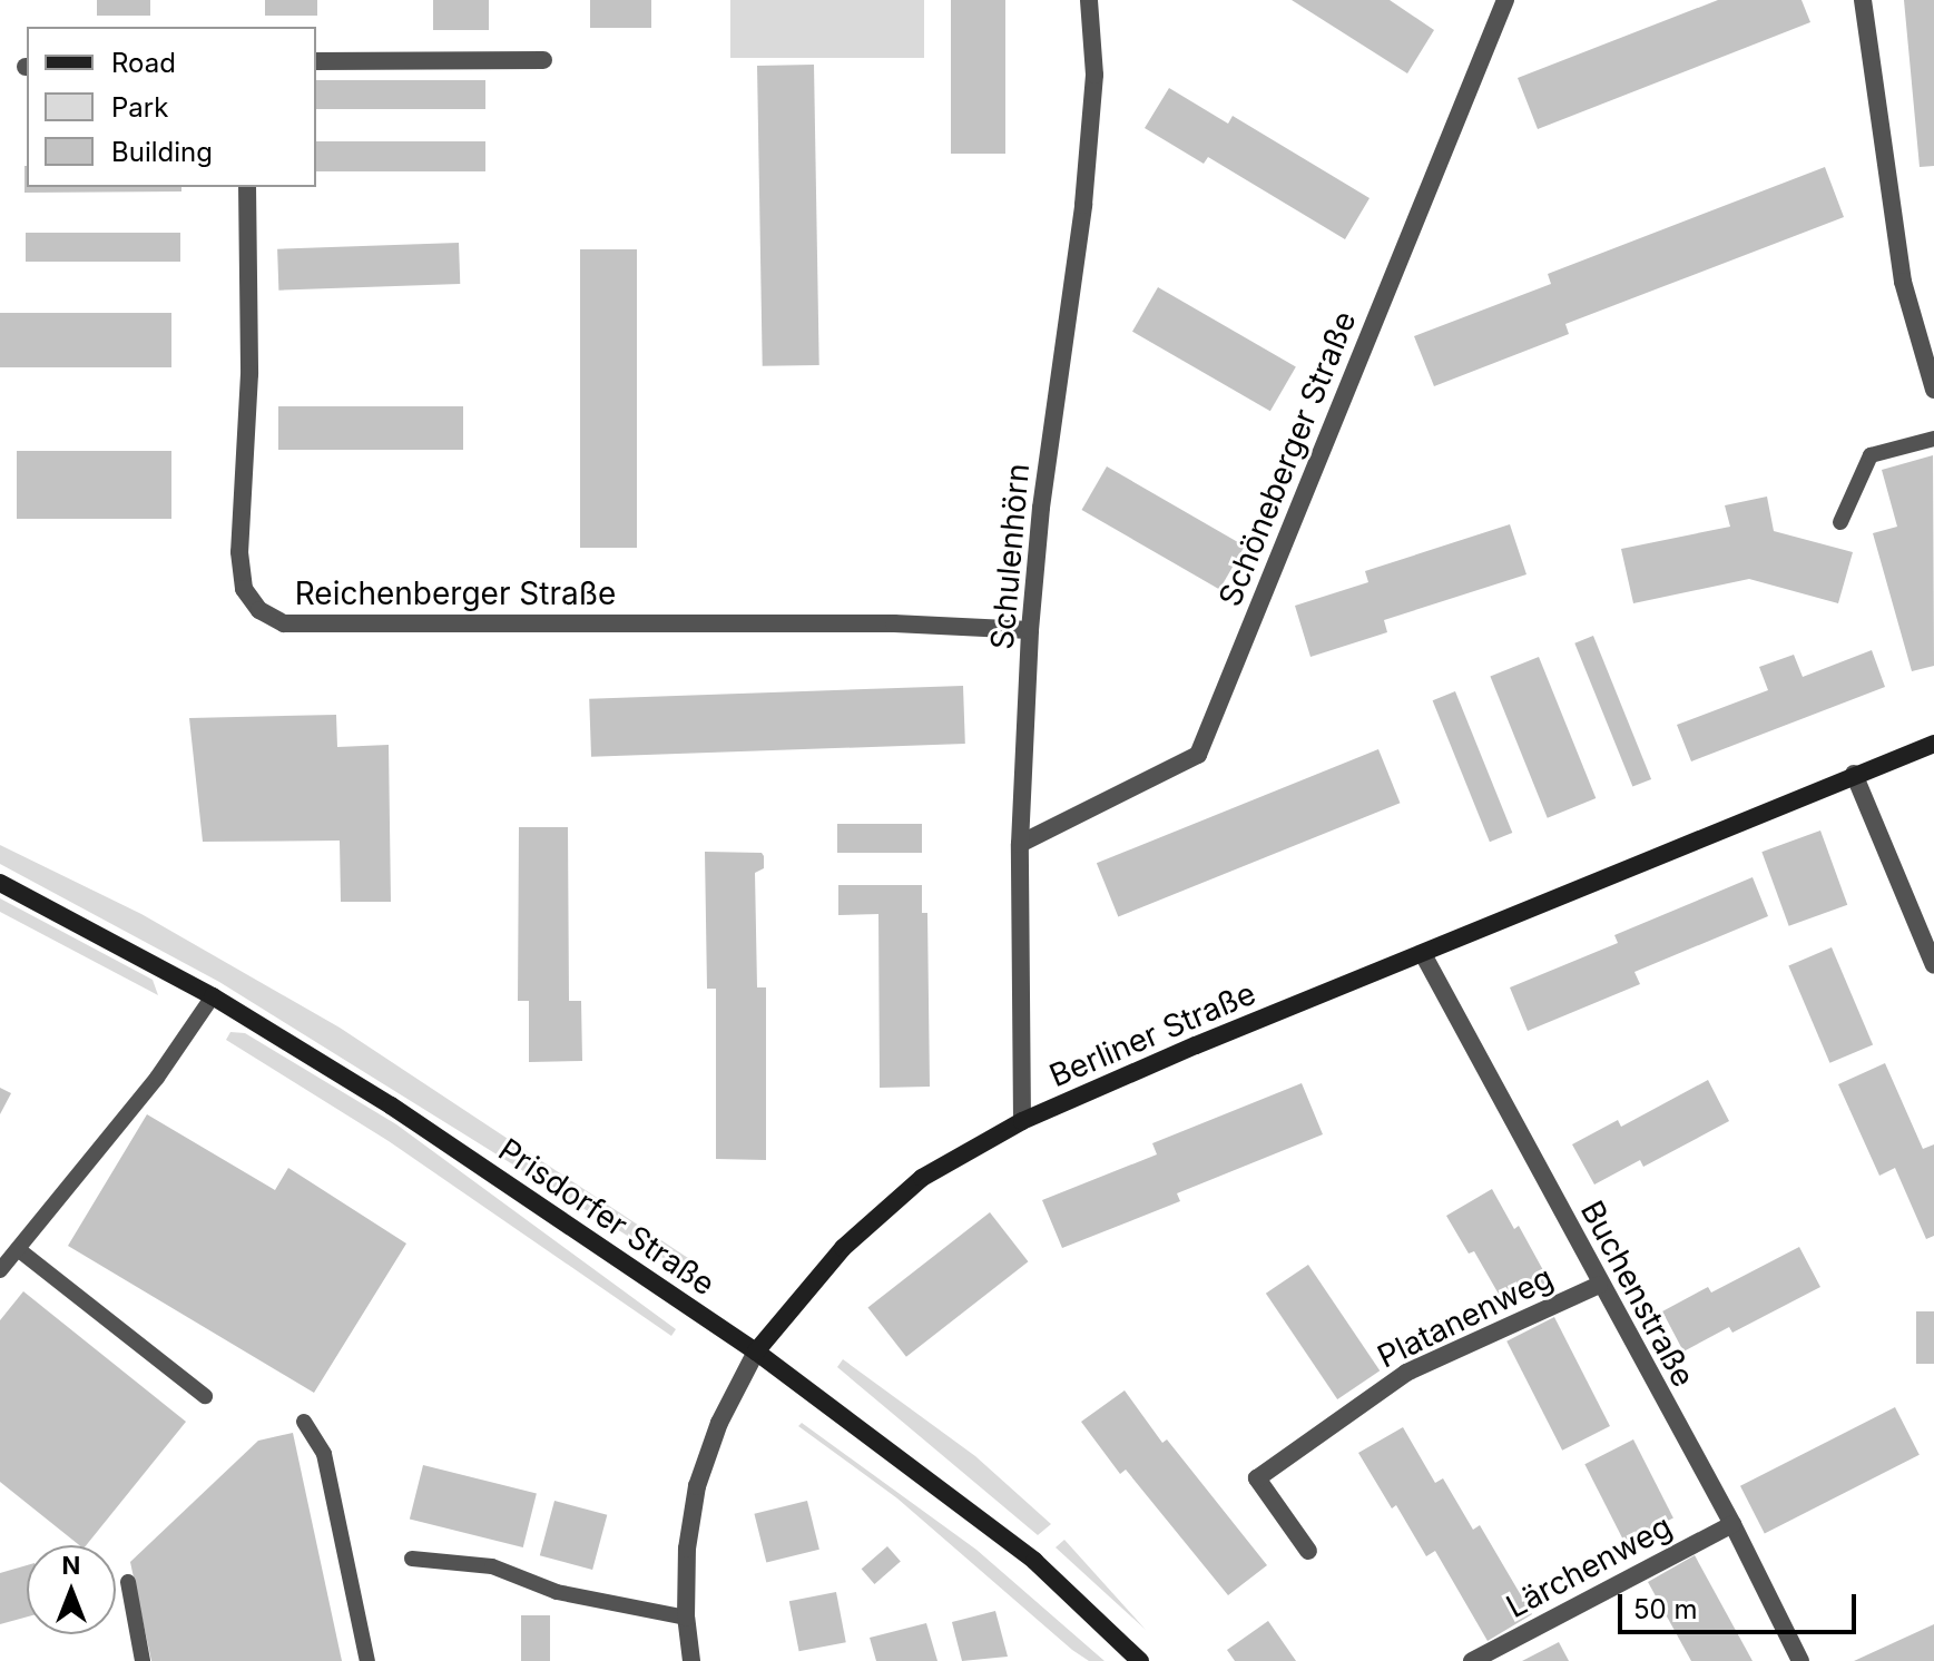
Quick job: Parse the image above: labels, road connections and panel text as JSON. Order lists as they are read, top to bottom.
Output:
{
  "streets": {
    "main road": ["Berliner Straße", "Prisdorfer Straße"],
    "street": [
      "Schöneberger Straße",
      "Schulenhörn",
      "Reichenberger Straße",
      "Buchenstraße",
      "Platanenweg",
      "Lärchenweg"
    ]
  },
  "crossings": [
    ["Schöneberger Straße", "Schulenhörn"],
    ["Schulenhörn", "Reichenberger Straße"],
    ["Schulenhörn", "Berliner Straße"],
    ["Berliner Straße", "Prisdorfer Straße"],
    ["Berliner Straße", "Buchenstraße"],
    ["Buchenstraße", "Platanenweg"],
    ["Buchenstraße", "Lärchenweg"]
  ],
  "legend": ["Road", "Park", "Building"],
  "scale_bar": "50 m",
  "north": "top"
}
